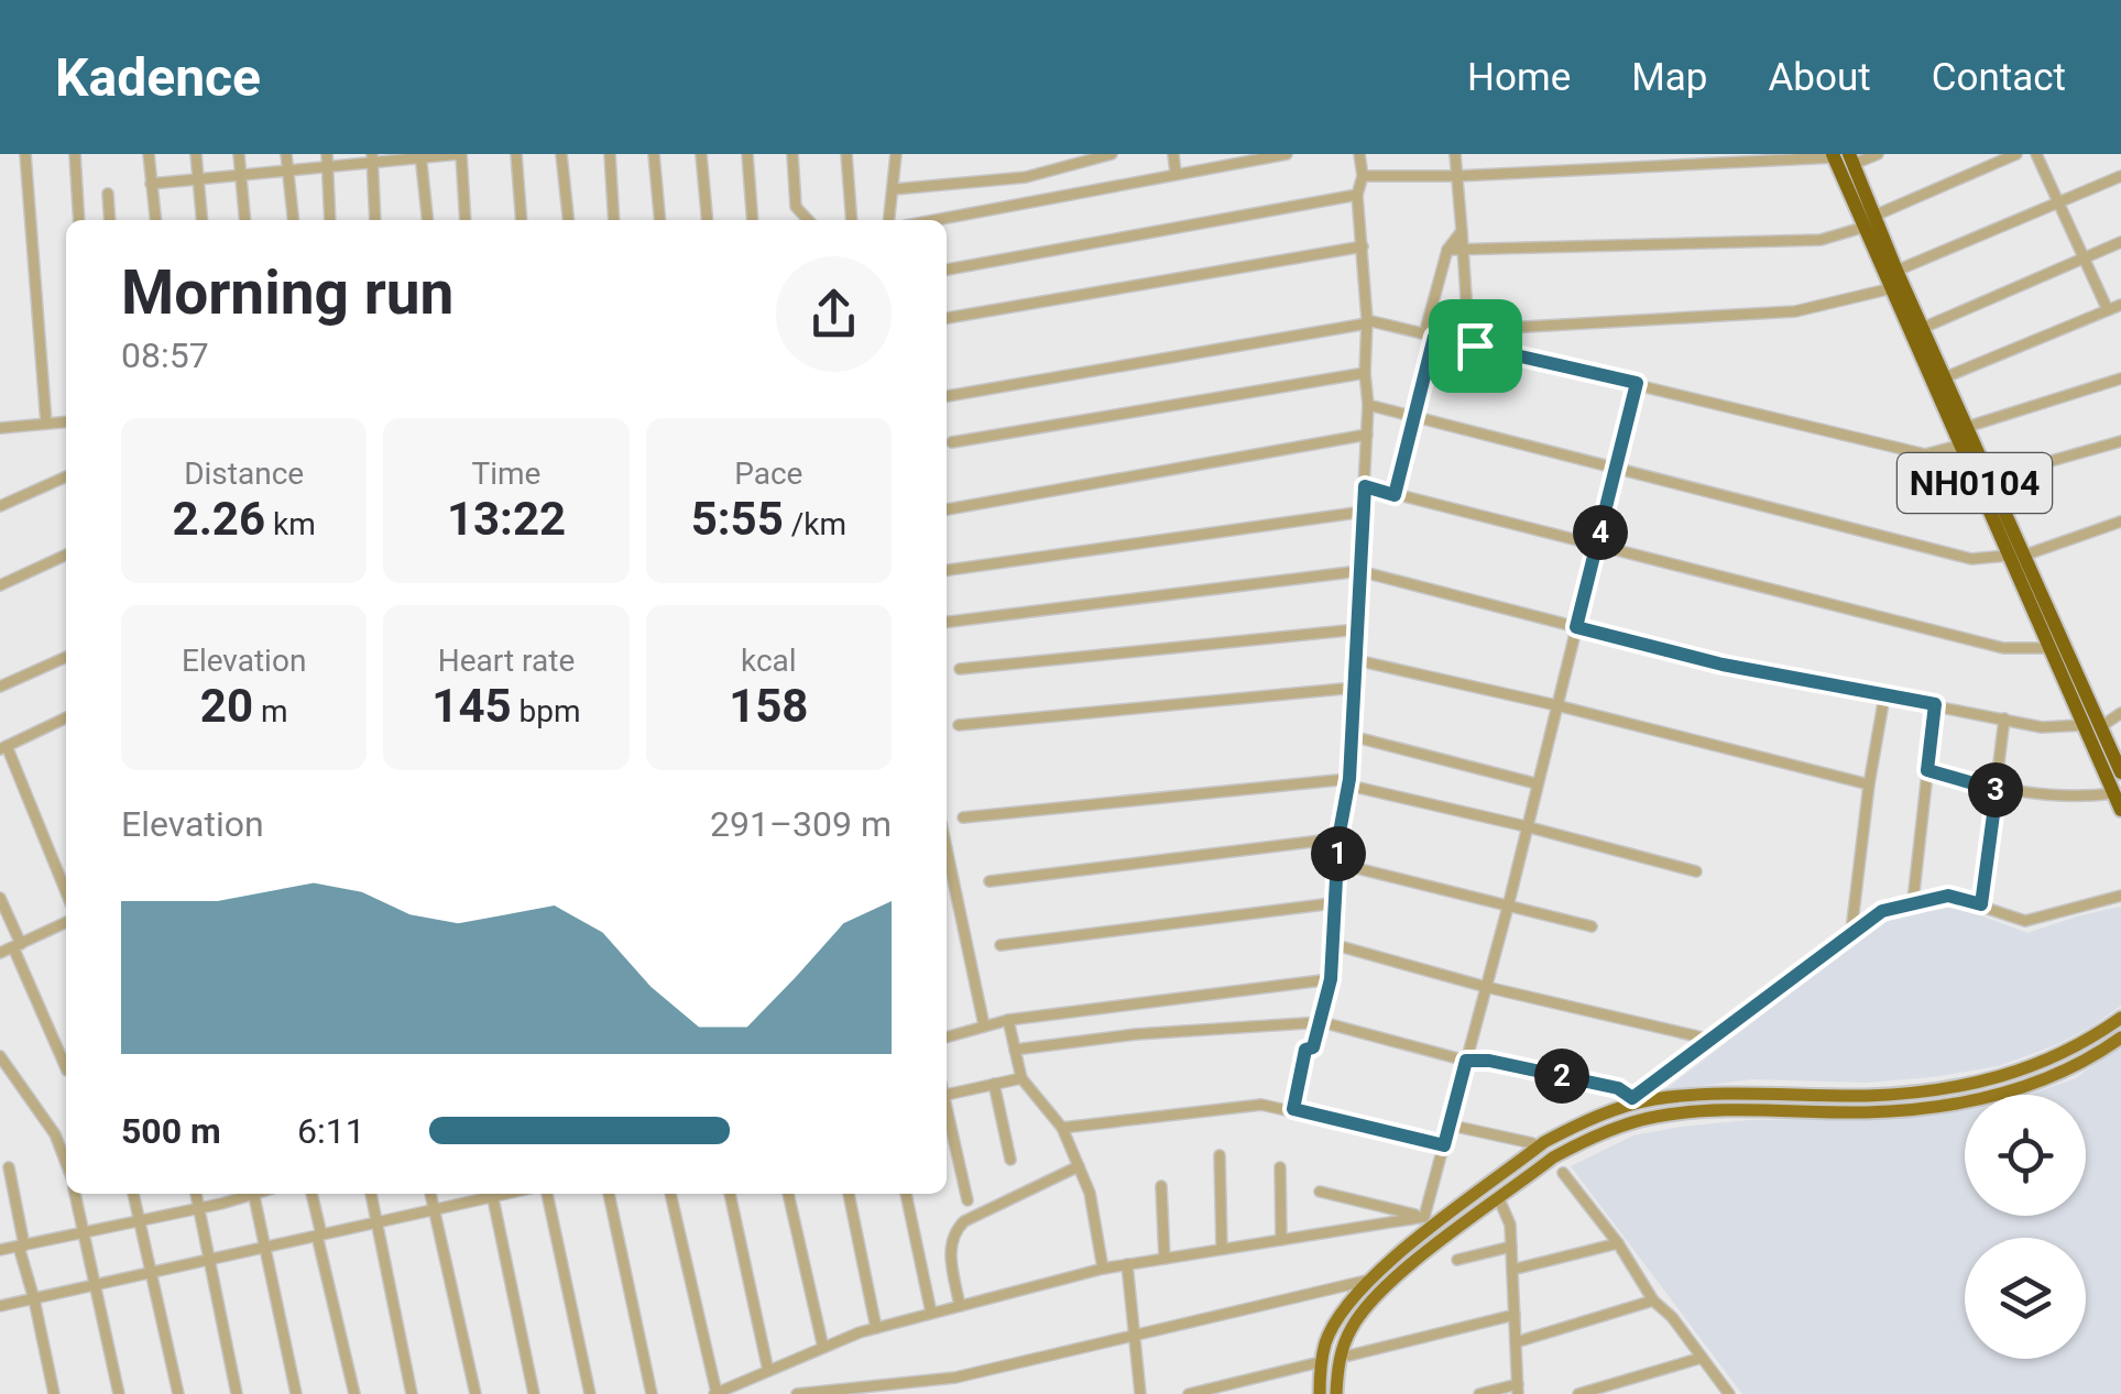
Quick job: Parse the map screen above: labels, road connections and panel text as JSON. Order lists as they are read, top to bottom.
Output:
{
  "streets": {
    "highway": ["NH0104"]
  },
  "page": {
    "header": "Kadence",
    "nav": [
      "Home",
      "Map",
      "About",
      "Contact"
    ],
    "heading": ["Morning run", "08:57"],
    "stats": [
      ["Distance", "2.26 km"],
      ["Time", "13:22"],
      ["Pace", "5:55 /km"],
      ["Elevation", "20 m"],
      ["Heart rate", "145 bpm"],
      ["kcal", "158"]
    ],
    "pins": [
      "4",
      "3",
      "1",
      "2"
    ],
    "chart": ["Elevation", "291–309 m"],
    "list": [
      {
        "name": "500 m",
        "note": "6:11"
      }
    ]
  }
}
